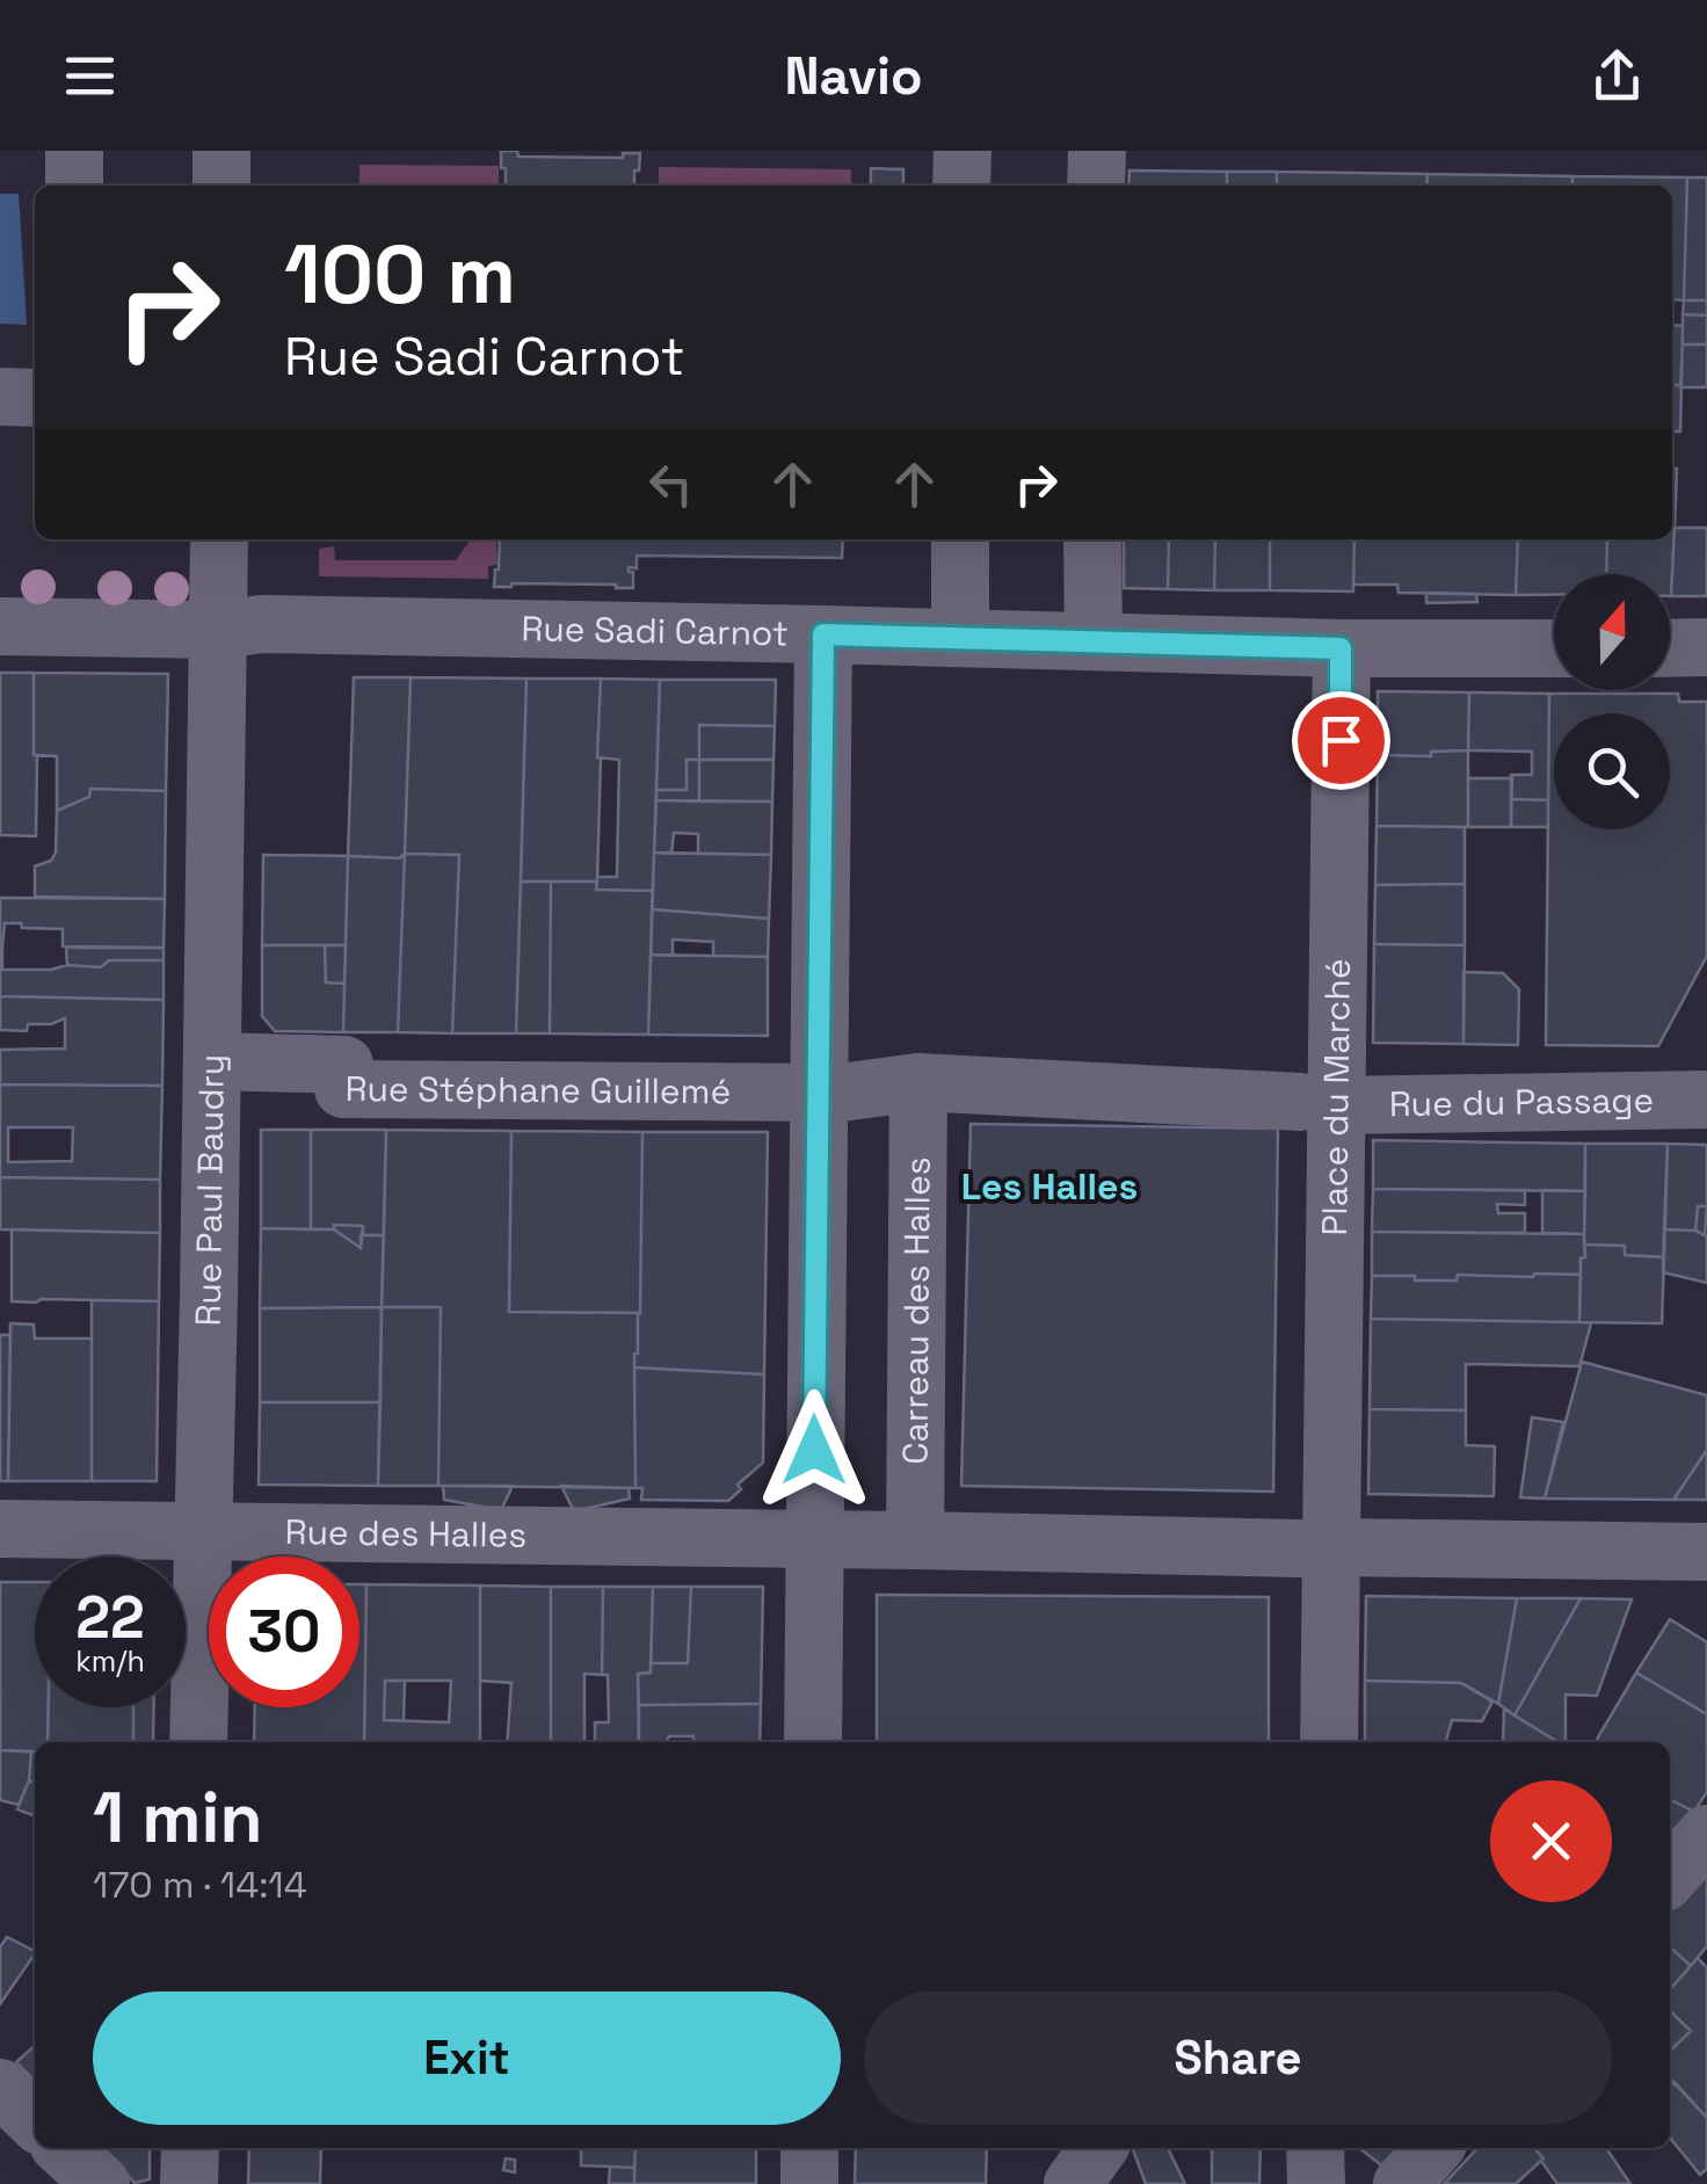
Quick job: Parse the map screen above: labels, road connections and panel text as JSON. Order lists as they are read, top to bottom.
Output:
{
  "streets": {
    "street": [
      "Rue Sadi Carnot",
      "Rue Stéphane Guillemé",
      "Place du Marché",
      "Rue du Passage",
      "Rue Paul Baudry",
      "Carreau des Halles",
      "Rue des Halles"
    ]
  },
  "crossings": [
    ["Rue Sadi Carnot", "Place du Marché"],
    ["Rue Sadi Carnot", "Rue Paul Baudry"],
    ["Rue Stéphane Guillemé", "Rue Paul Baudry"],
    ["Place du Marché", "Rue du Passage"],
    ["Rue Paul Baudry", "Rue des Halles"]
  ],
  "districts": ["Les Halles"],
  "north": "top",
  "page": {
    "header": "Navio",
    "turn": ["100 m", "Rue Sadi Carnot"],
    "speed": "22 km/h",
    "limit": "30",
    "heading": ["1 min", "170 m · 14:14"],
    "buttons": ["Exit", "Share"]
  }
}
